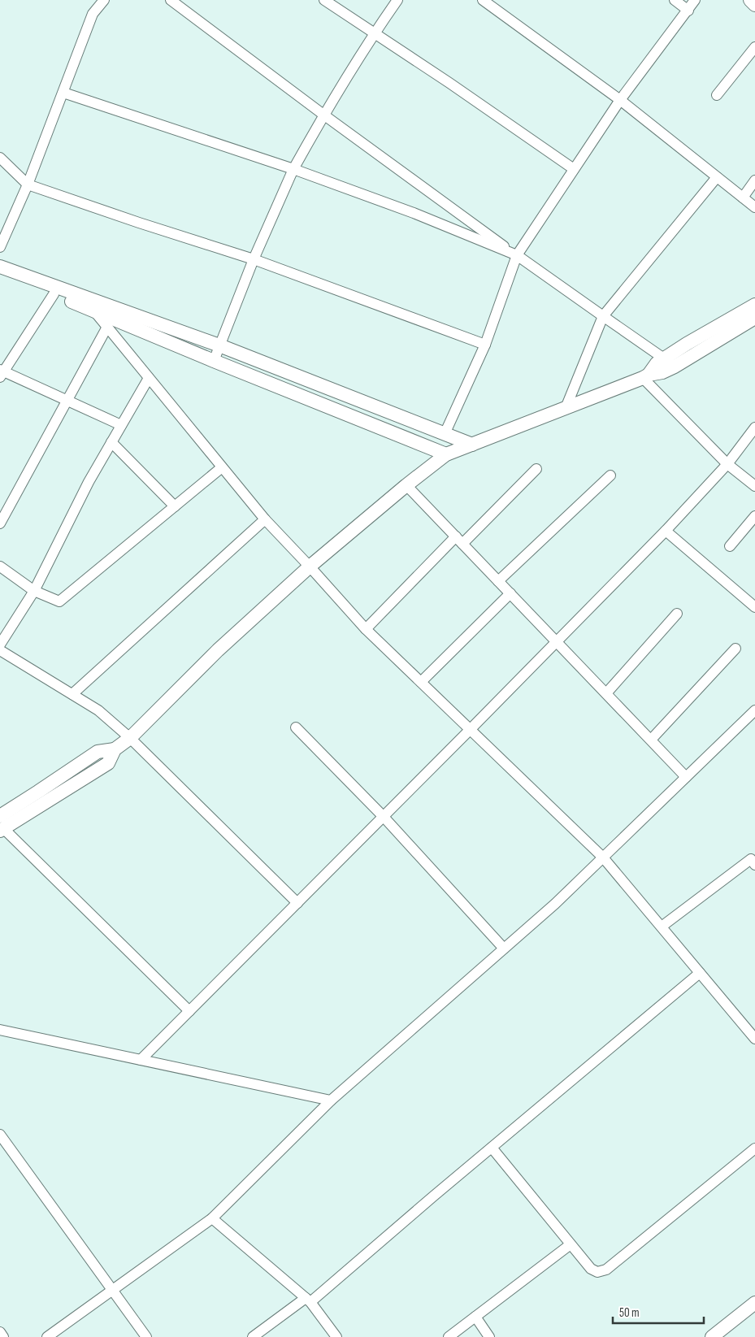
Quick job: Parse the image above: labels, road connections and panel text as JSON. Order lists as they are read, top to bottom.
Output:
{
  "scale_bar": "50 m"
}
